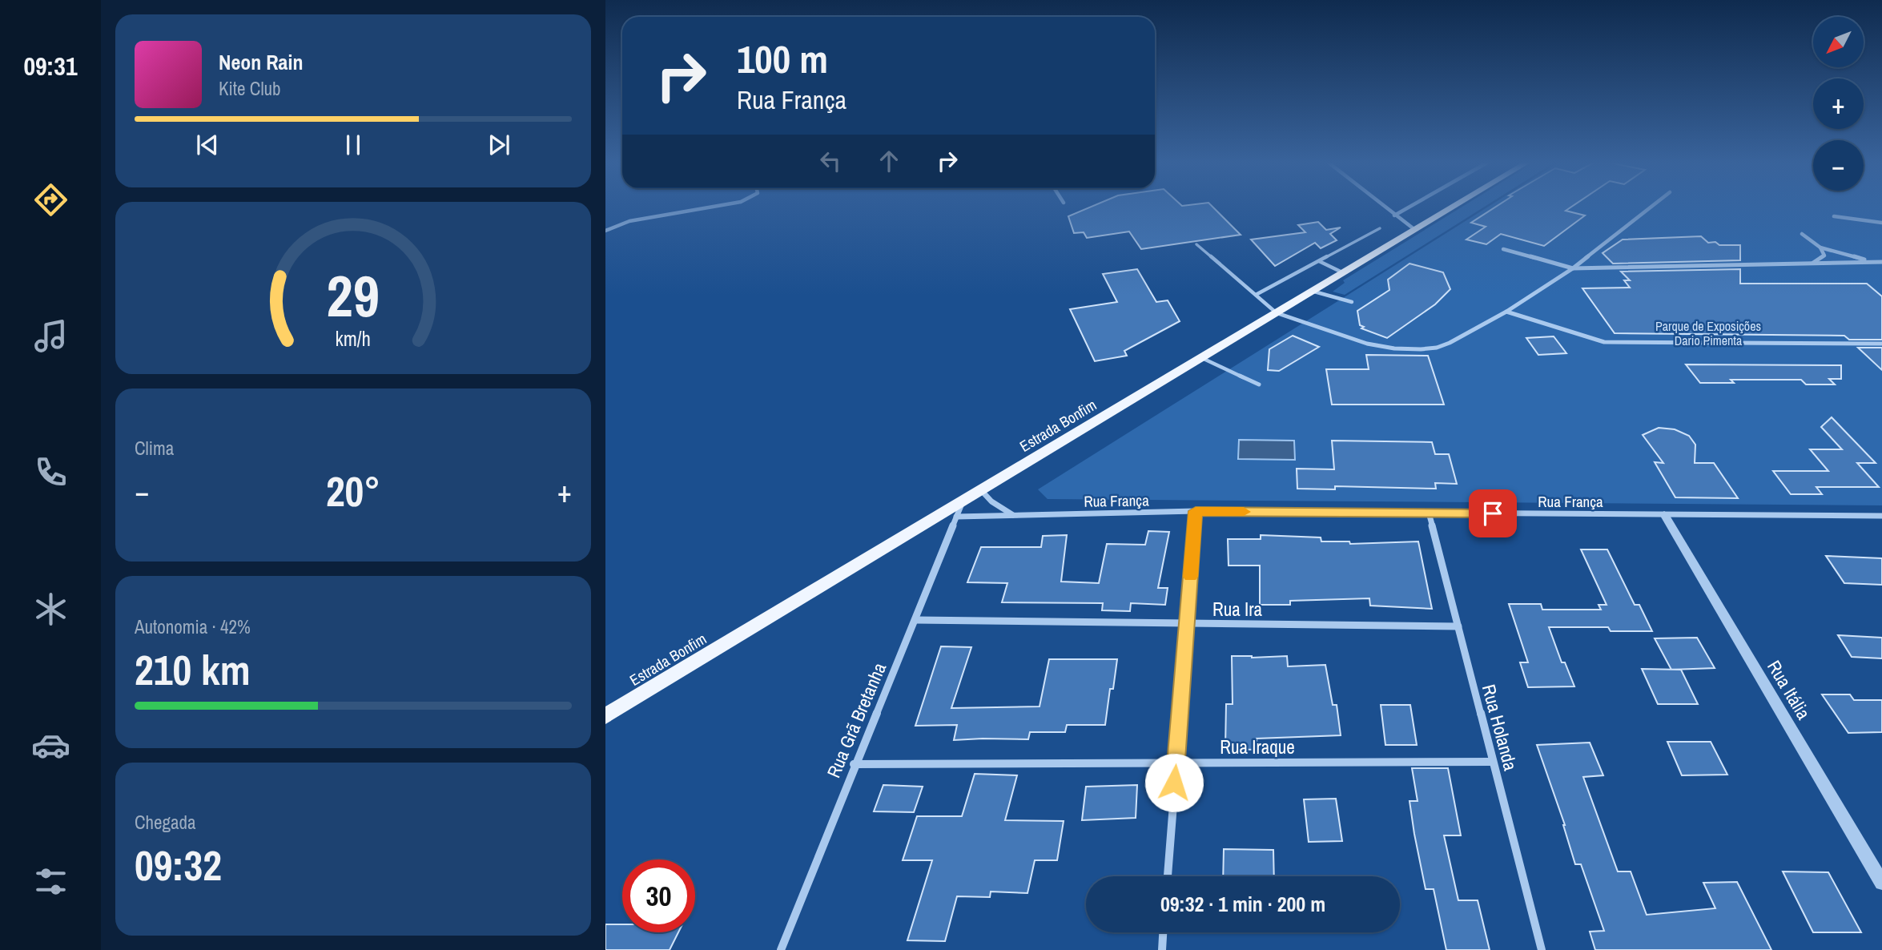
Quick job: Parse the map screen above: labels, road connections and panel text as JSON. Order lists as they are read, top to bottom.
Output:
{
  "streets": {
    "main road": ["Estrada Bonfim"],
    "street": [
      "Rua França",
      "Rua Ira",
      "Rua Itália",
      "Rua Grã Bretanha",
      "Rua Holanda",
      "Rua Iraque"
    ]
  },
  "crossings": [
    ["Estrada Bonfim", "Rua Grã Bretanha"],
    ["Rua França", "Rua Itália"],
    ["Rua França", "Rua Grã Bretanha"],
    ["Rua França", "Rua Holanda"],
    ["Rua Ira", "Rua Grã Bretanha"],
    ["Rua Ira", "Rua Holanda"],
    ["Rua Grã Bretanha", "Rua Iraque"],
    ["Rua Holanda", "Rua Iraque"]
  ],
  "parks": ["Parque de Exposições Dario Pimenta"],
  "north": "bottom left",
  "page": {
    "tabs": "09:31",
    "map_buttons": ["+", "−"],
    "turn": ["100 m", "Rua França"],
    "song": ["Neon Rain", "Kite Club"],
    "tile": [
      "Clima",
      ["Autonomia · 42%", "210 km"],
      ["Chegada", "09:32"]
    ],
    "heat": ["−", "20°", "+"],
    "limit": "30",
    "trip": "09:32 · 1 min · 200 m",
    "gauge": ["29", "km/h"]
  }
}
